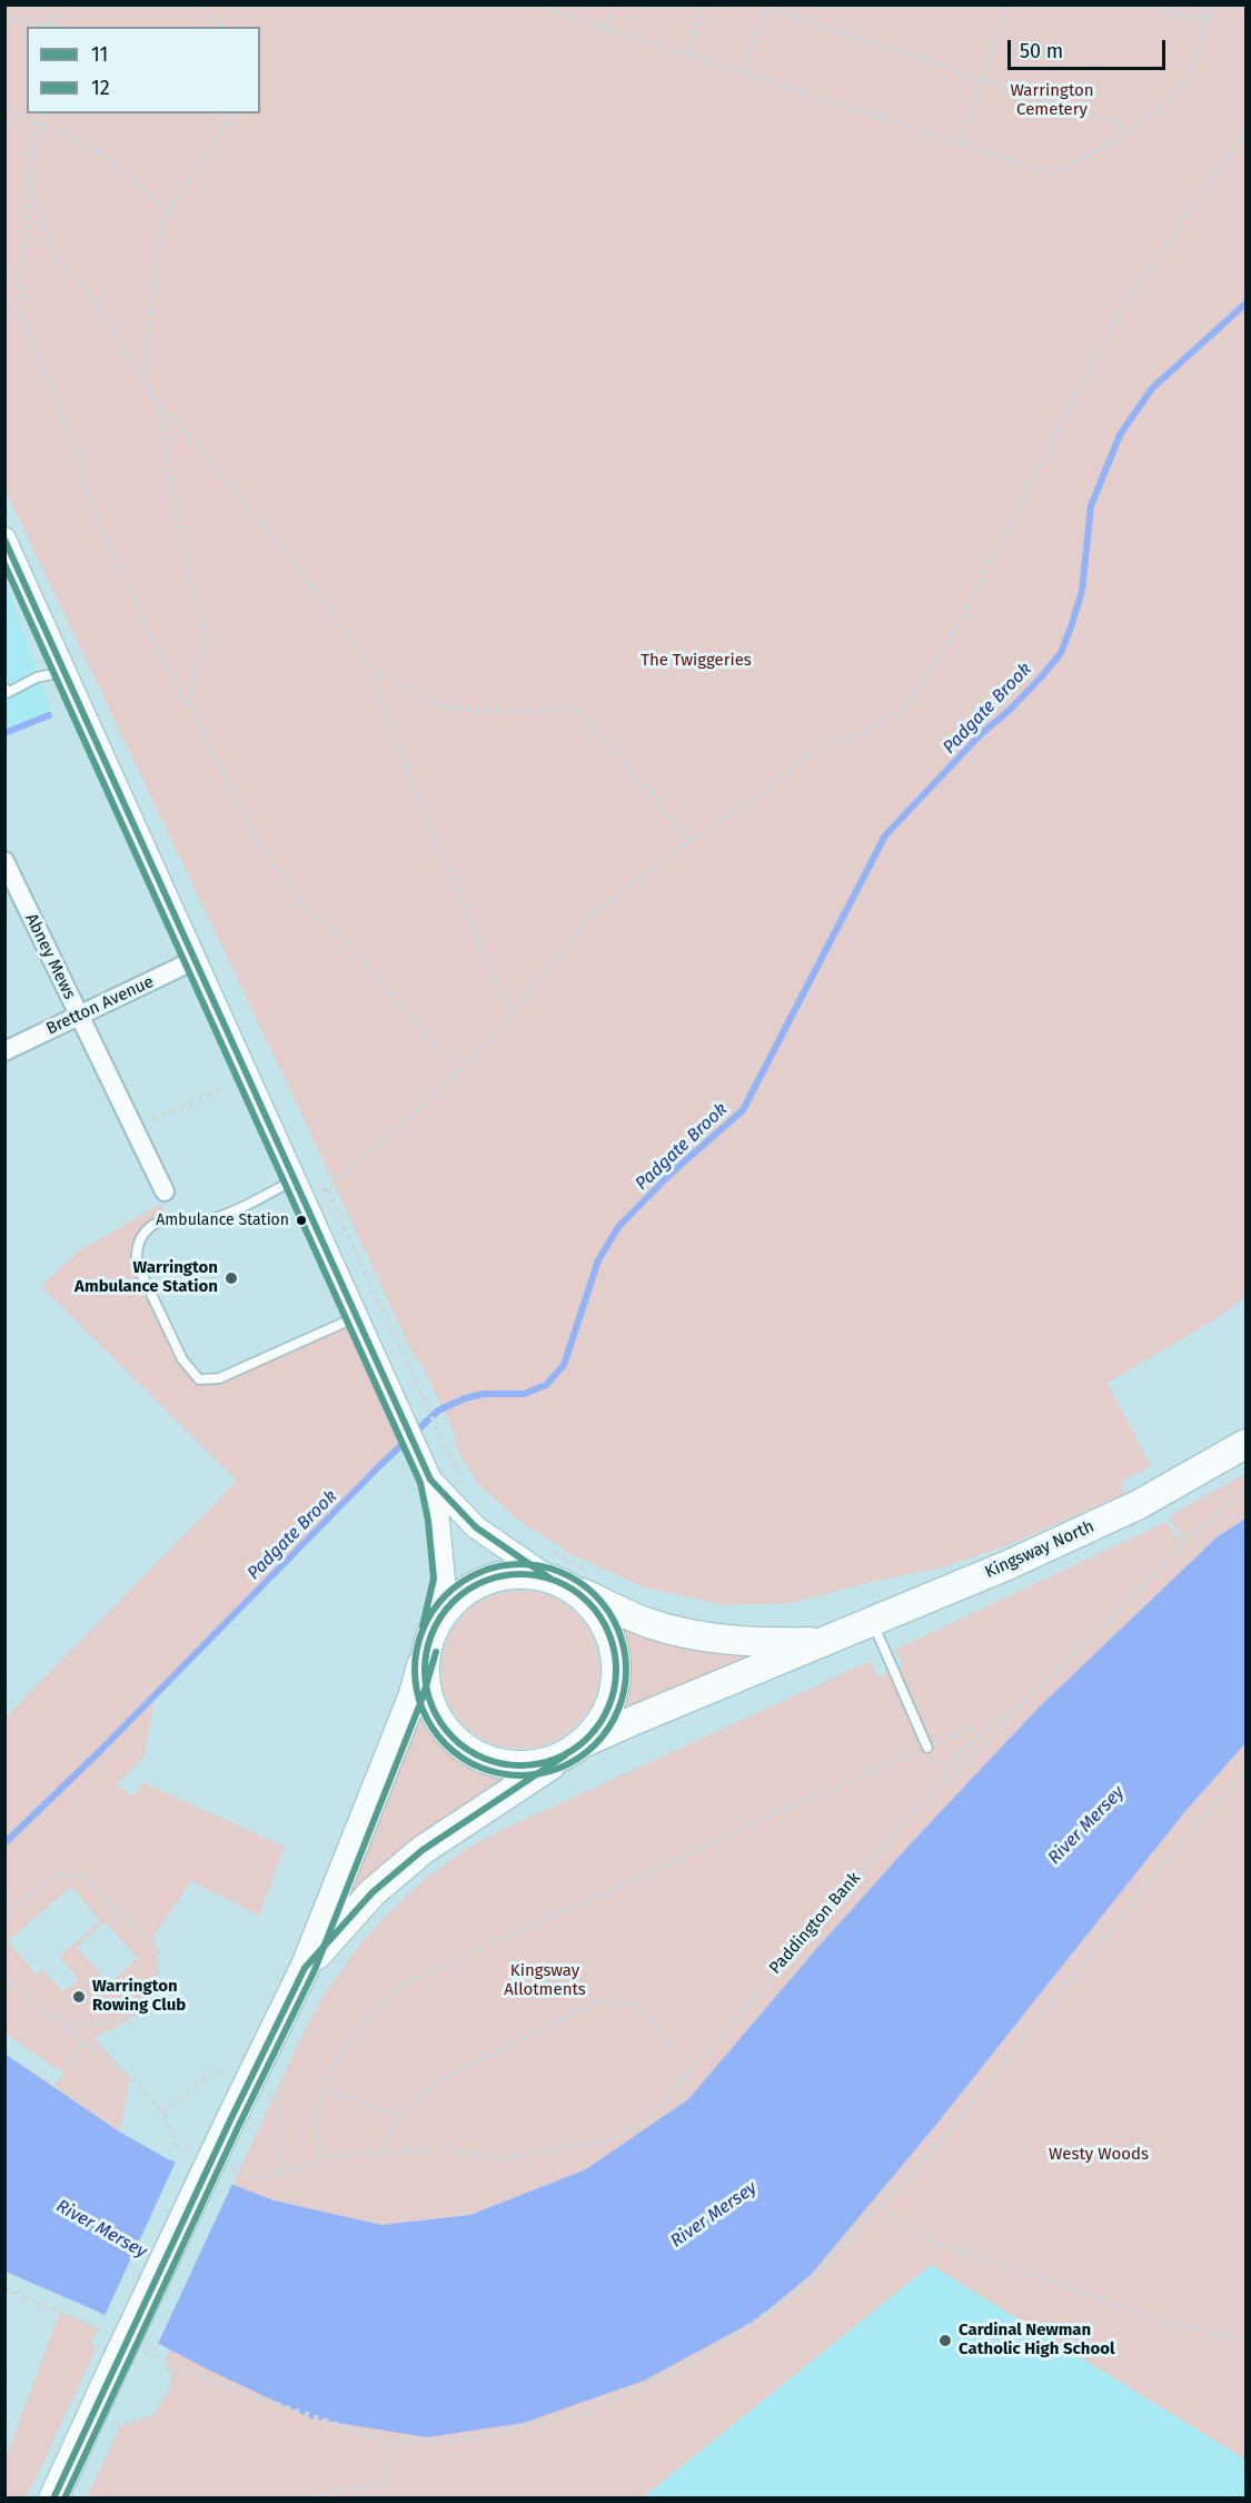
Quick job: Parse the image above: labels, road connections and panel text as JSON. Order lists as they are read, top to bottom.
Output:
{
  "streets": {
    "main road": ["Kingsway North"],
    "street": ["Abney Mews", "Bretton Avenue"],
    "path": ["Paddington Bank"]
  },
  "crossings": [
    ["Abney Mews", "Bretton Avenue"]
  ],
  "water": ["Padgate Brook", "River Mersey"],
  "parks": [
    "Warrington Cemetery",
    "The Twiggeries",
    "Kingsway Allotments",
    "Westy Woods"
  ],
  "places": [
    "Ambulance Station",
    "Warrington Ambulance Station",
    "Warrington Rowing Club",
    "Cardinal Newman Catholic High School"
  ],
  "lines": ["transit line 11", "transit line 12"],
  "legend": ["11", "12"],
  "scale_bar": "50 m"
}
